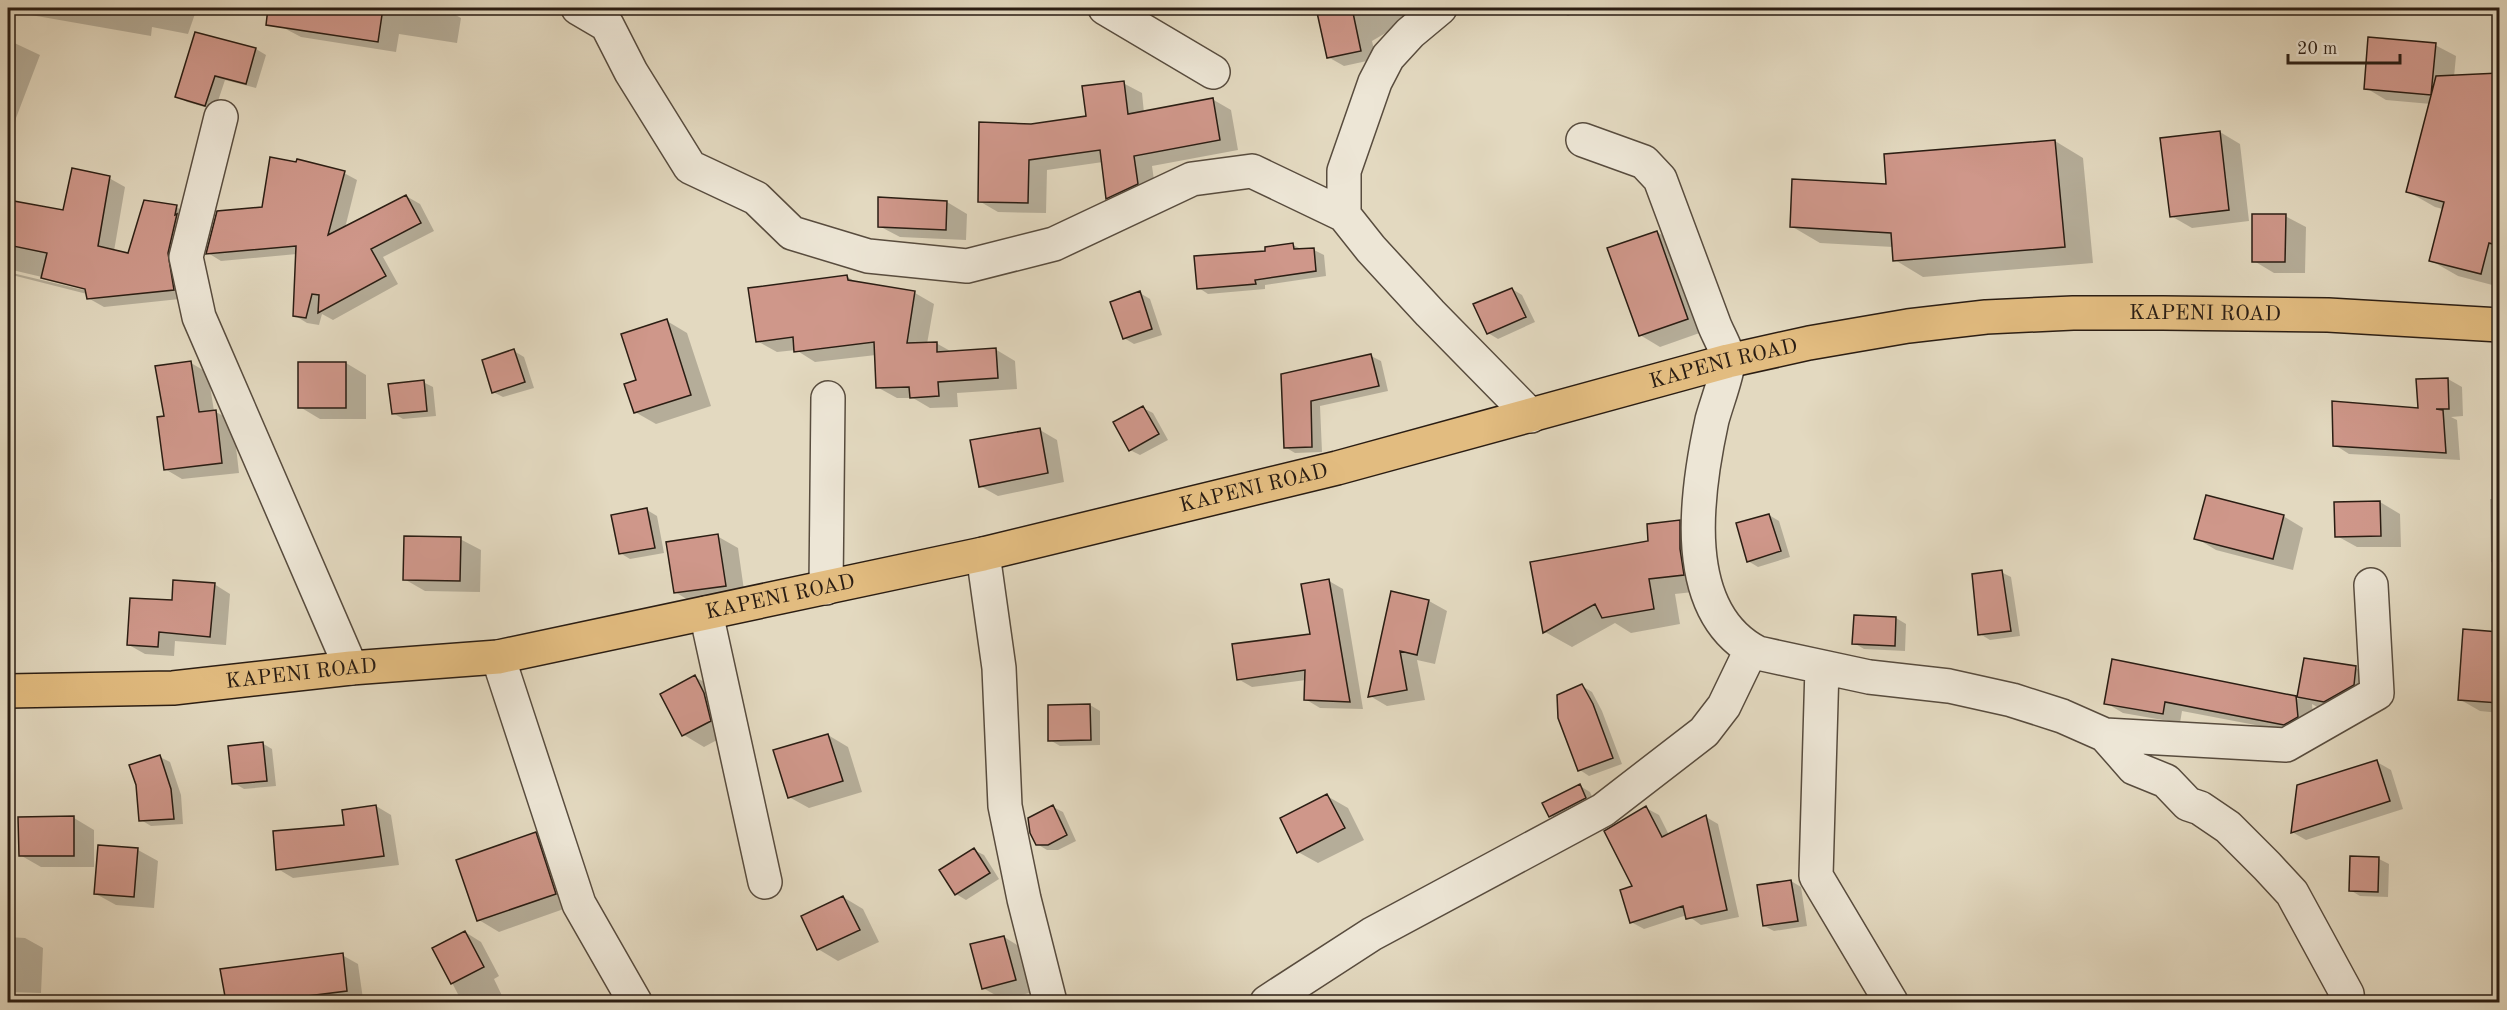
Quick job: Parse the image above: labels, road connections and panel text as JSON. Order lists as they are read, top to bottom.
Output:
{
  "streets": {
    "main road": ["KAPENI ROAD"]
  },
  "scale_bar": "20 m"
}
